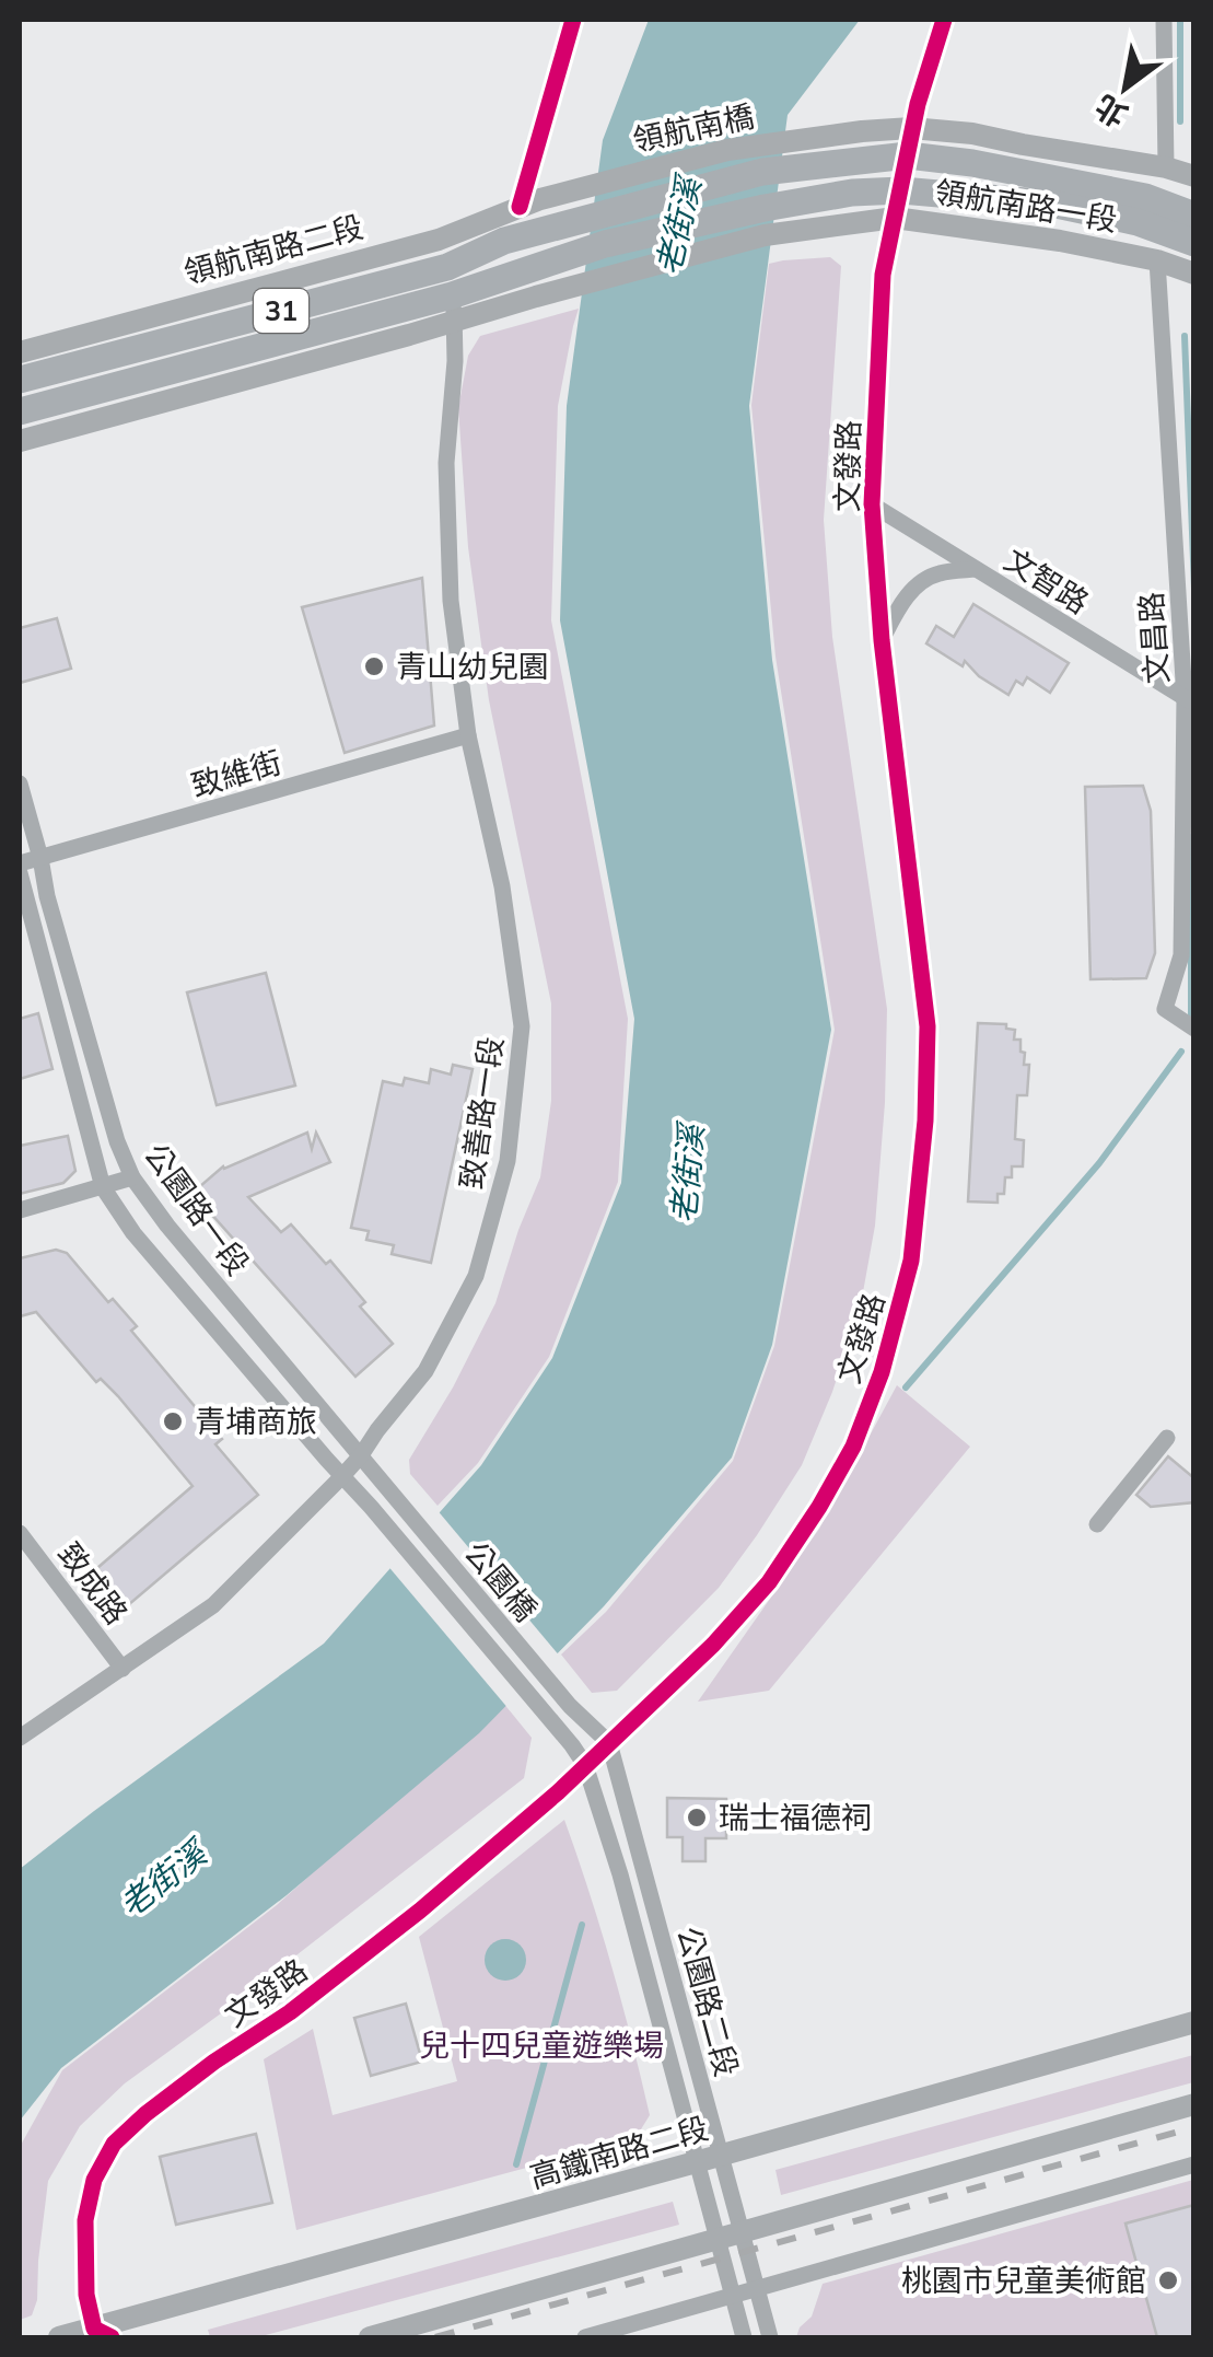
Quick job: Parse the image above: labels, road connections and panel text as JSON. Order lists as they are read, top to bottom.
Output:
{
  "streets": {
    "main road": [
      "領航南橋",
      "領航南路一段",
      "領航南路二段",
      "31"
    ],
    "street": [
      "文發路",
      "文智路",
      "文昌路",
      "致維街",
      "致善路一段",
      "公園路一段",
      "公園橋",
      "致成路",
      "公園路二段",
      "高鐵南路二段"
    ]
  },
  "crossings": [
    ["領航南橋", "領航南路一段"],
    ["領航南橋", "領航南路二段"],
    ["領航南路一段", "領航南路二段"],
    ["領航南路一段", "文發路"],
    ["領航南路一段", "文昌路"],
    ["領航南路二段", "致善路一段"],
    ["文發路", "文智路"],
    ["文發路", "公園橋"],
    ["文發路", "公園路二段"],
    ["文發路", "高鐵南路二段"],
    ["文智路", "文昌路"],
    ["致維街", "致善路一段"],
    ["致維街", "公園路一段"],
    ["致善路一段", "公園路一段"],
    ["致善路一段", "致成路"],
    ["公園路一段", "公園橋"],
    ["公園橋", "公園路二段"],
    ["公園路二段", "高鐵南路二段"]
  ],
  "water": ["老街溪"],
  "parks": ["兒十四兒童遊樂場"],
  "places": [
    "青山幼兒園",
    "青埔商旅",
    "瑞士福德祠",
    "桃園市兒童美術館"
  ],
  "north": "bottom left"
}
